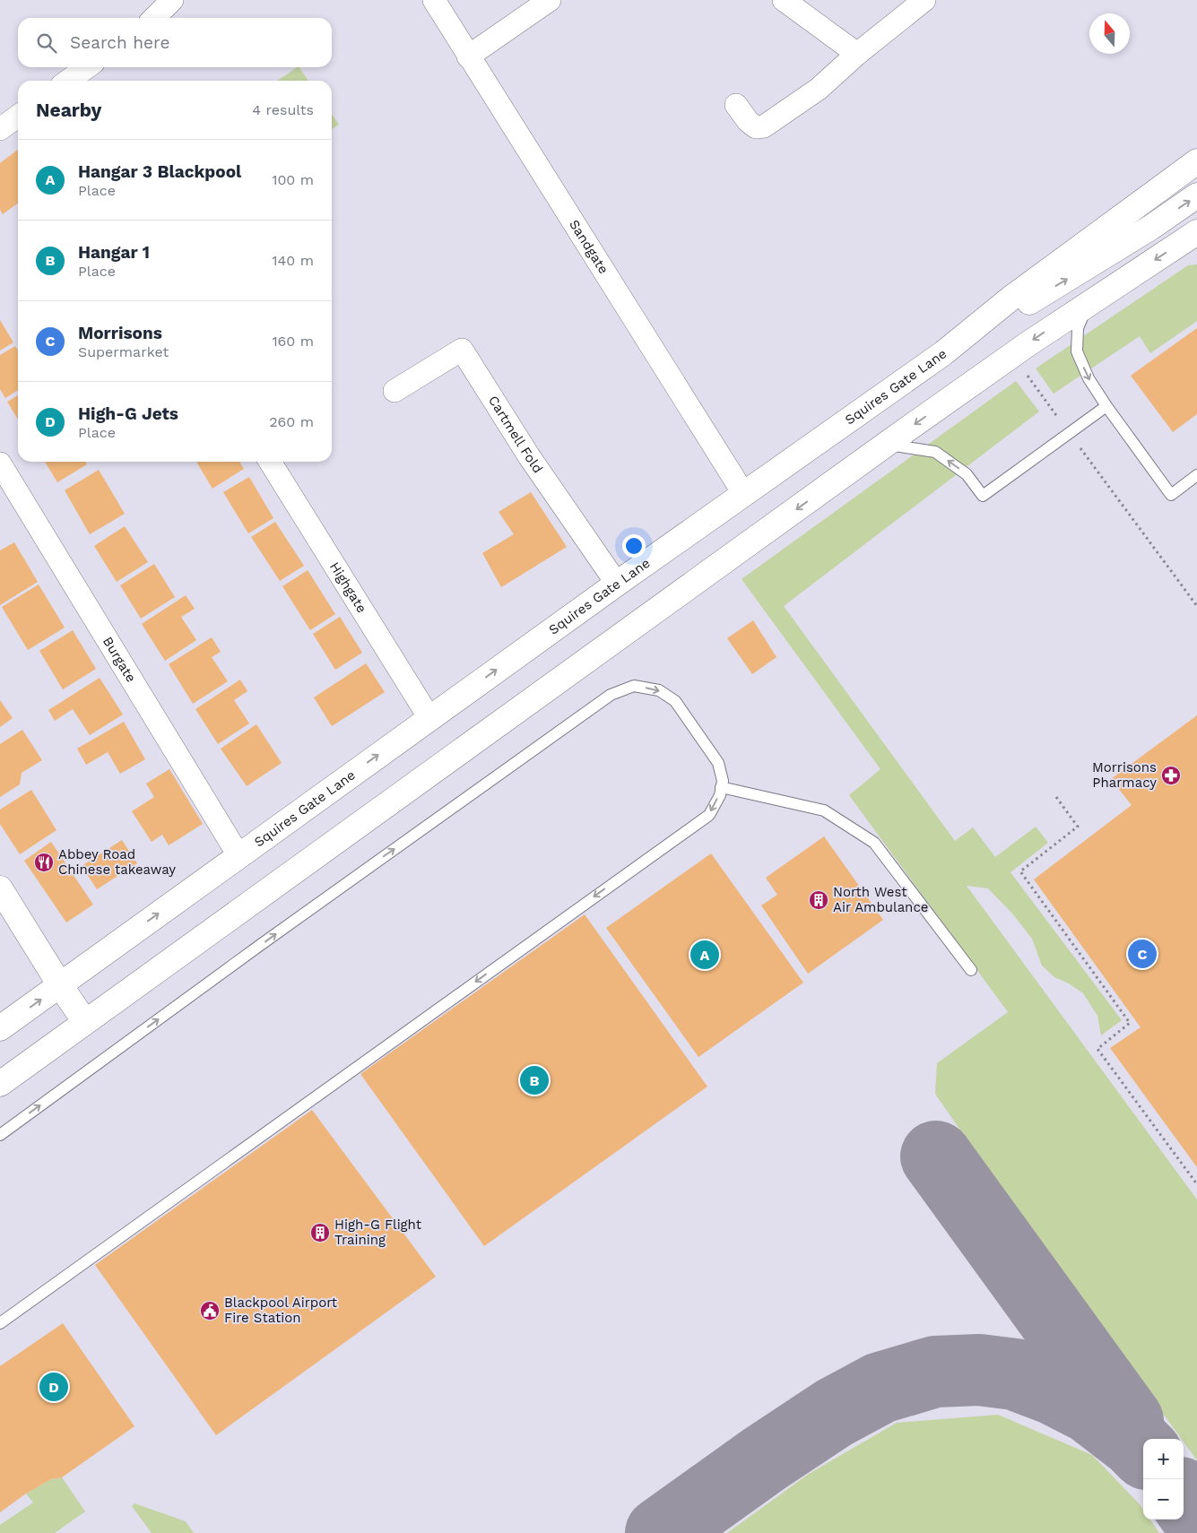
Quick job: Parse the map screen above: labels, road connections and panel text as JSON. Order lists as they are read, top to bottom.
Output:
{
  "streets": {
    "main road": ["Squires Gate Lane"],
    "street": [
      "Sandgate",
      "Cartmell Fold",
      "Highgate",
      "Burgate"
    ]
  },
  "crossings": [
    ["Sandgate", "Squires Gate Lane"],
    ["Squires Gate Lane", "Cartmell Fold"],
    ["Squires Gate Lane", "Highgate"],
    ["Squires Gate Lane", "Burgate"]
  ],
  "places": {
    "pharmacy": ["Morrisons Pharmacy"],
    "restaurant": ["Abbey Road Chinese takeaway"],
    "building": ["North West Air Ambulance", "High-G Flight Training"],
    "public building": ["Blackpool Airport Fire Station"]
  },
  "north": "top",
  "page": {
    "search": "Search here",
    "heading": ["Nearby", "4 results"],
    "list": [
      {
        "mark": "A",
        "name": "Hangar 3 Blackpool",
        "note": "Place",
        "value": "100 m"
      },
      {
        "mark": "B",
        "name": "Hangar 1",
        "note": "Place",
        "value": "140 m"
      },
      {
        "mark": "C",
        "name": "Morrisons",
        "note": "Supermarket",
        "value": "160 m"
      },
      {
        "mark": "D",
        "name": "High-G Jets",
        "note": "Place",
        "value": "260 m"
      }
    ],
    "pins": [
      "C",
      "A",
      "B",
      "D"
    ],
    "map_buttons": ["+", "−"]
  }
}
